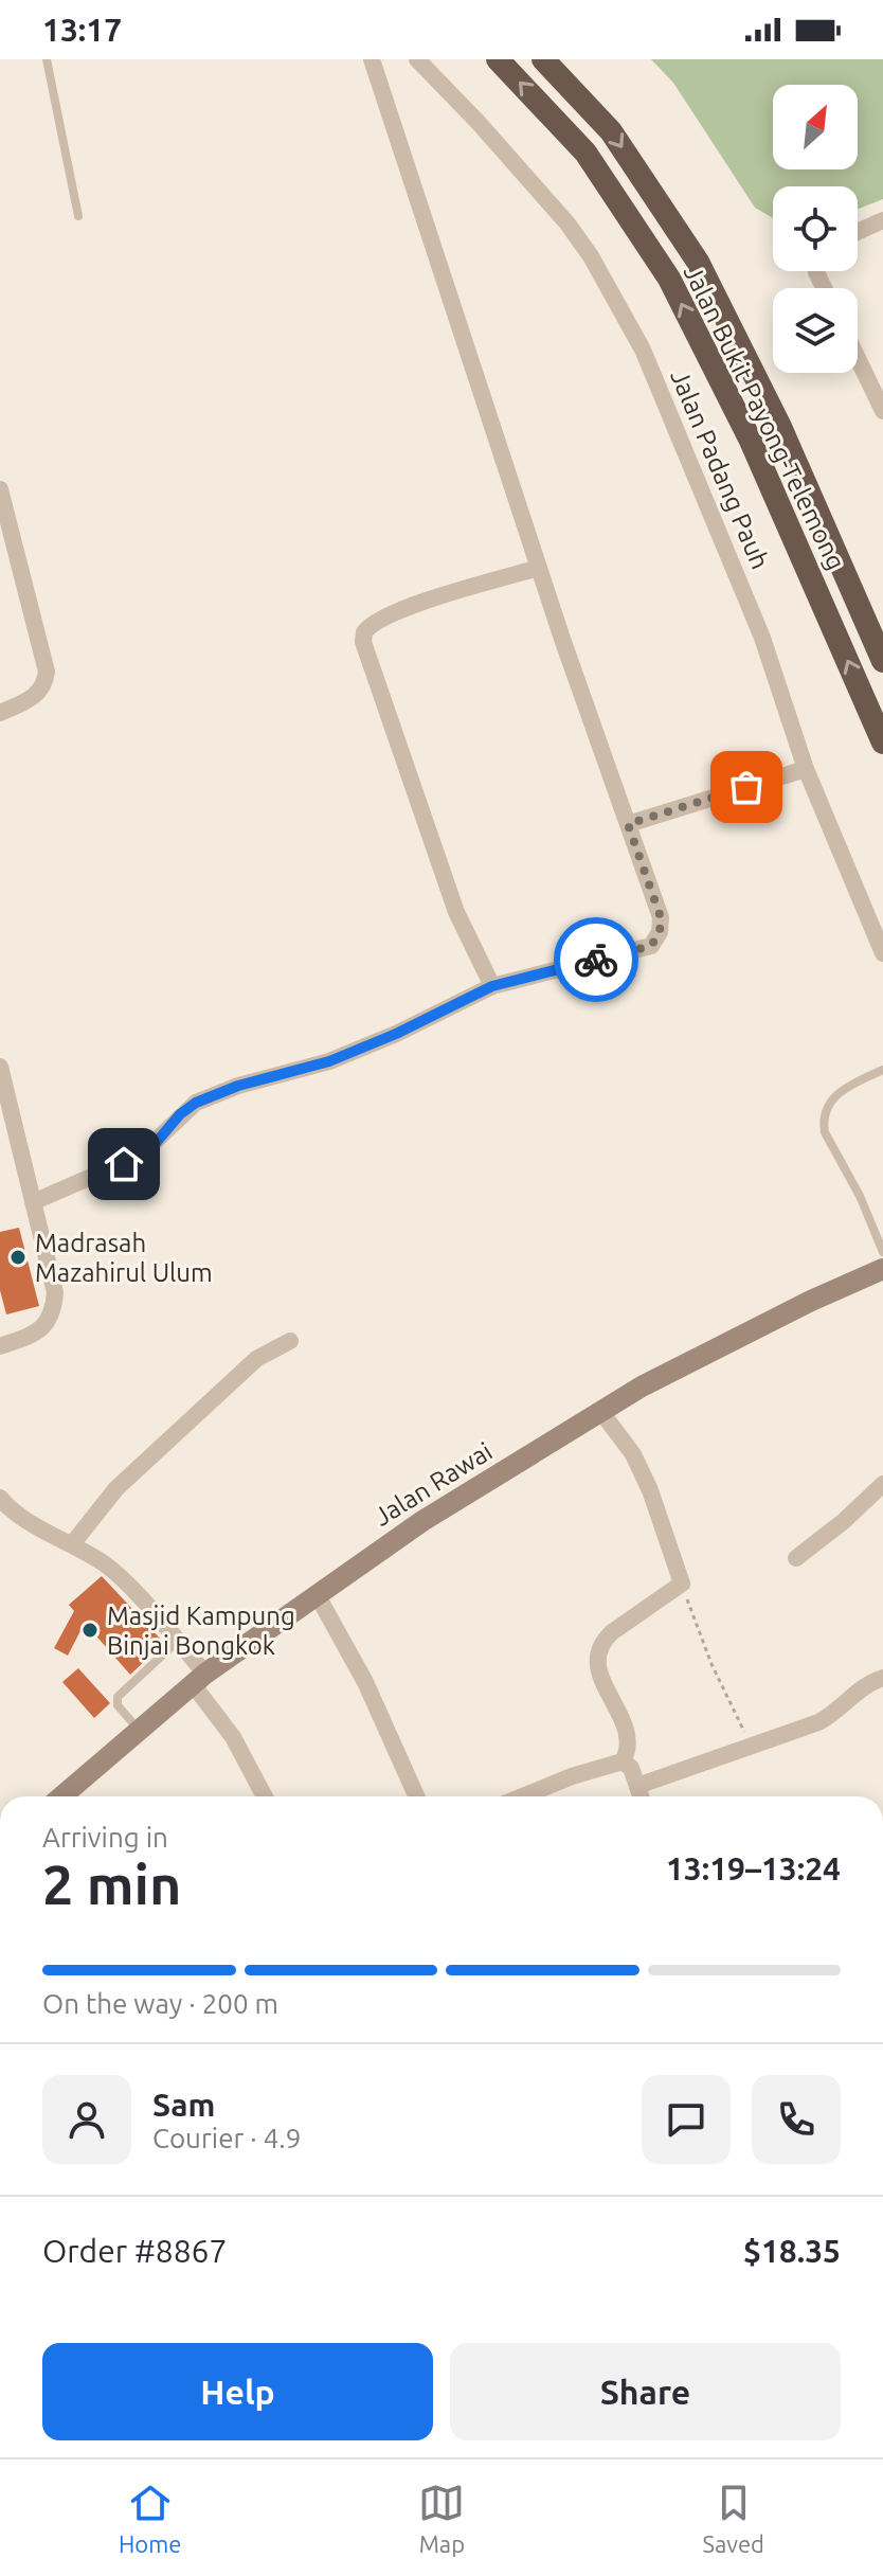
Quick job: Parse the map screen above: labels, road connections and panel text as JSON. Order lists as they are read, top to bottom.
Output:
{
  "streets": {
    "highway": ["Jalan Bukit Payong-Telemong"],
    "main road": ["Jalan Rawai"],
    "street": ["Jalan Padang Pauh"]
  },
  "places": ["Madrasah Mazahirul Ulum", "Masjid Kampung Binjai Bongkok"],
  "north": "top right",
  "page": {
    "status": "13:17",
    "heading": ["2 min", "Arriving in", "13:19–13:24"],
    "panel": [
      "Sam",
      "Courier · 4.9",
      "Order #8867",
      "$18.35"
    ],
    "bar": "On the way · 200 m",
    "buttons": ["Help", "Share"],
    "tabs": ["Home", "Map", "Saved"]
  }
}
